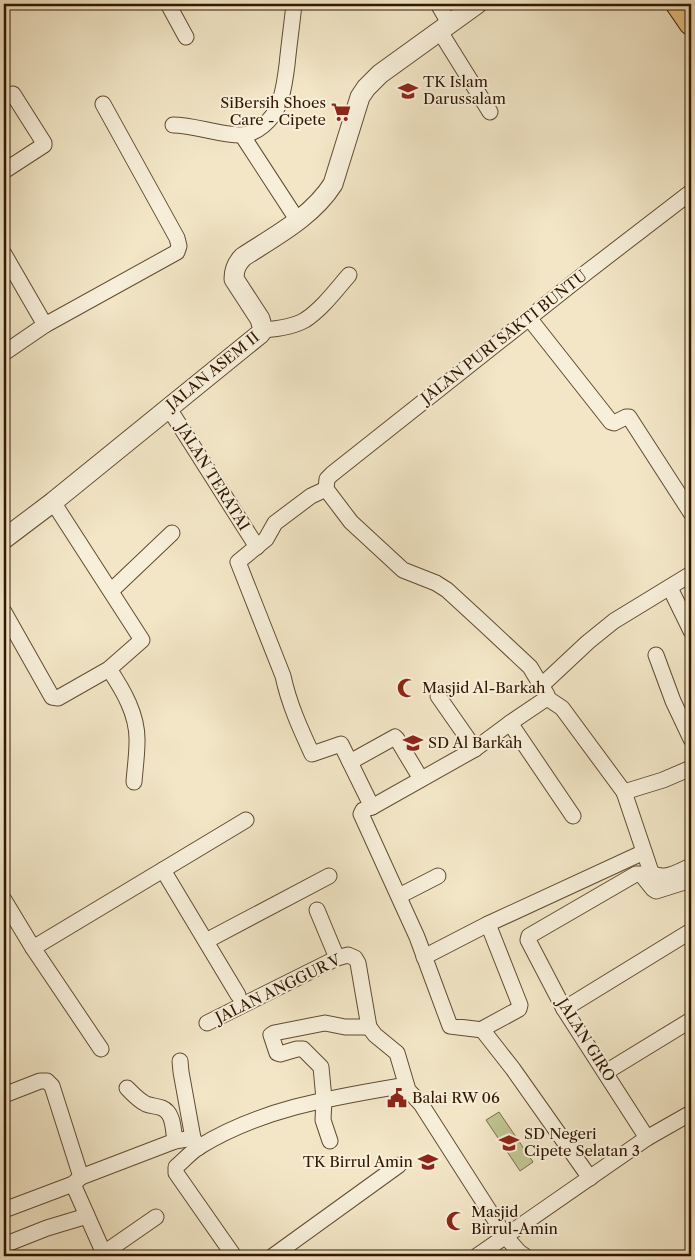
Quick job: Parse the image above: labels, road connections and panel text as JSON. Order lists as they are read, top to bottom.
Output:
{
  "streets": {
    "street": [
      "JALAN PURI SAKTI BUNTU",
      "JALAN ASEM II",
      "JALAN TERATAI",
      "JALAN ANGGUR V",
      "JALAN GIRO"
    ]
  },
  "crossings": [
    ["JALAN ASEM II", "JALAN TERATAI"]
  ],
  "places": {
    "school or university": [
      "TK Islam Darussalam",
      "SD Al Barkah",
      "SD Negeri Cipete Selatan 3",
      "TK Birrul Amin"
    ],
    "supermarket": ["SiBersih Shoes Care - Cipete"],
    "mosque": ["Masjid Al-Barkah", "Masjid Birrul-Amin"],
    "public building": ["Balai RW 06"]
  }
}
